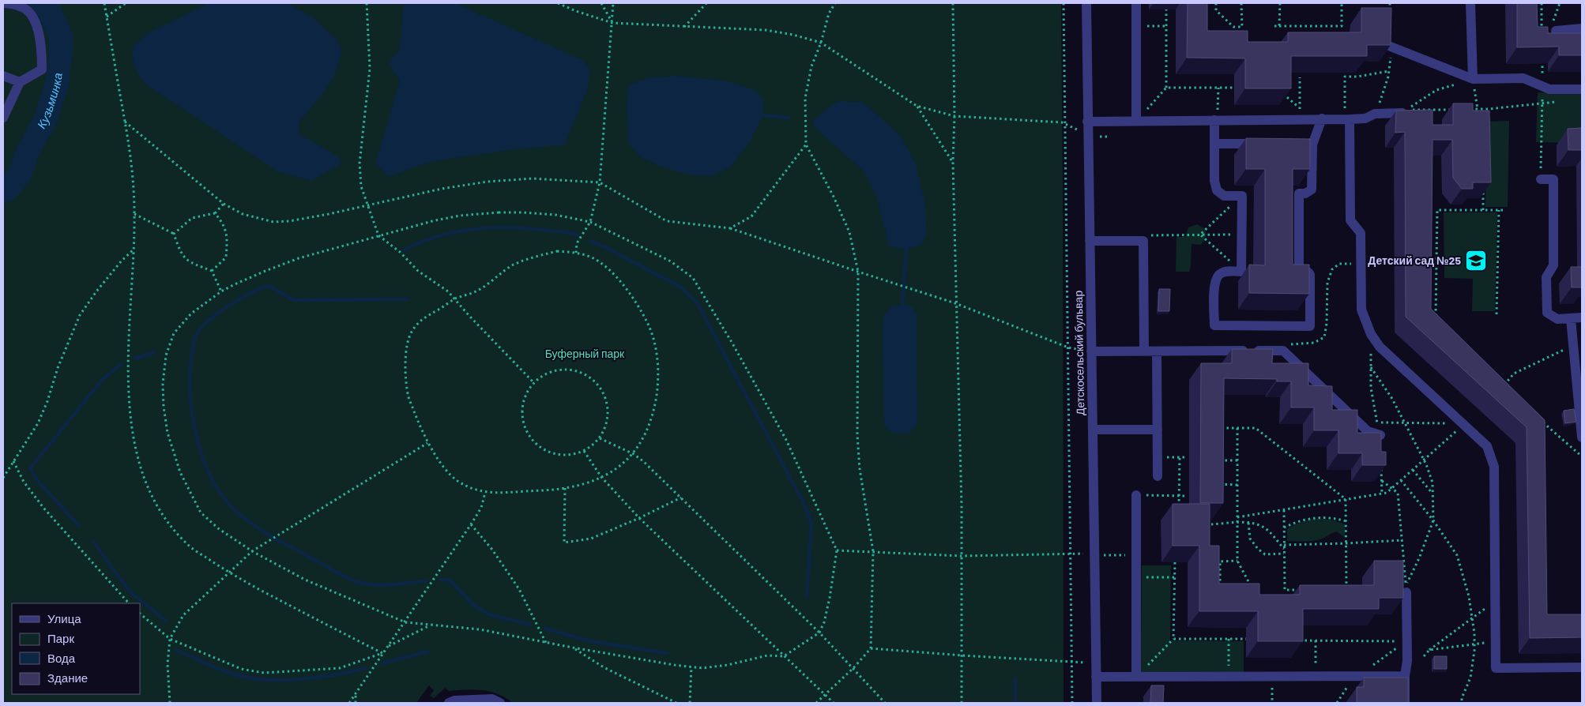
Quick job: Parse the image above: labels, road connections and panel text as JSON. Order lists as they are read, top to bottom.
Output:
{
  "streets": {
    "street": ["Детскосельский бульвар"]
  },
  "water": ["Кузьминка"],
  "parks": ["Буферный парк"],
  "places": {
    "school or university": ["Детский сад №25"]
  },
  "legend": [
    "Улица",
    "Парк",
    "Вода",
    "Здание"
  ]
}
